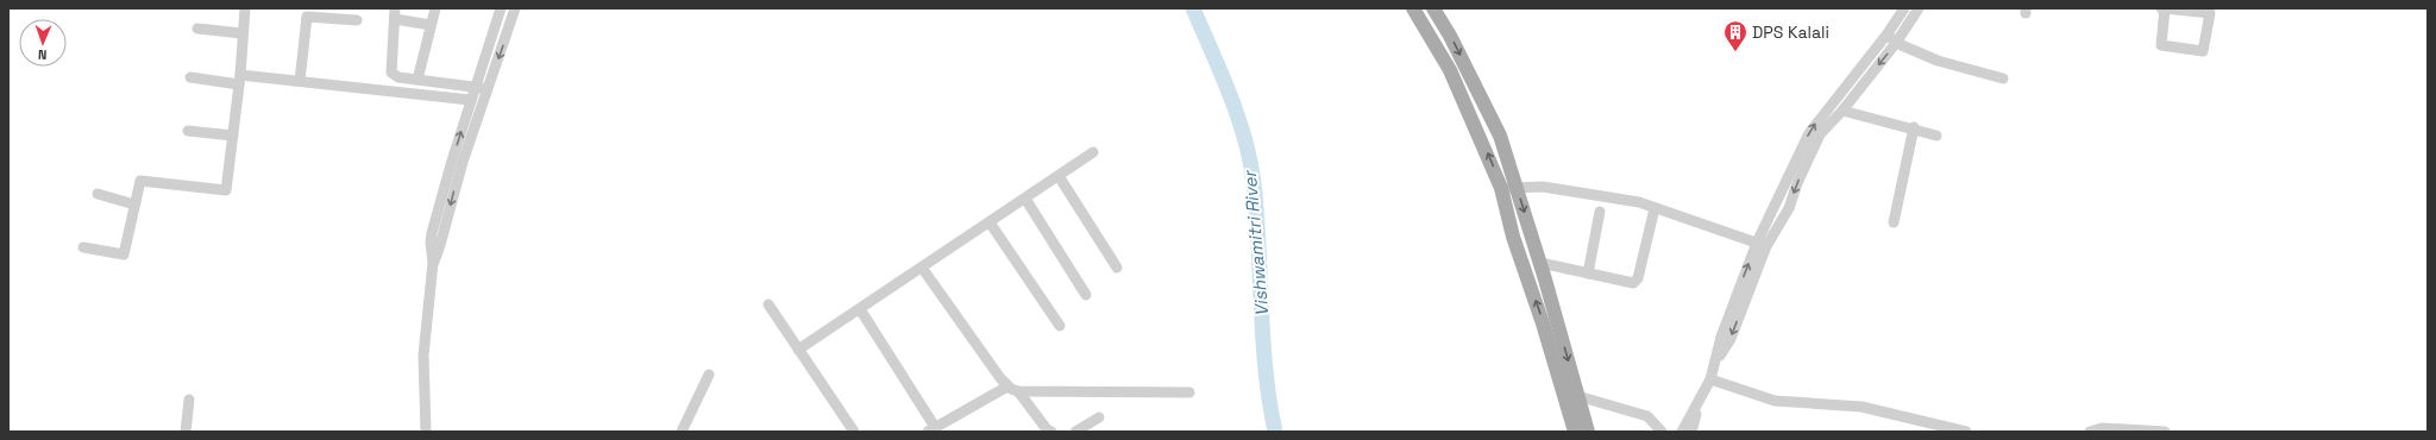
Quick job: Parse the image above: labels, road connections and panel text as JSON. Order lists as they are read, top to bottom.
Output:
{
  "water": ["Vishwamitri River"],
  "places": {
    "building": ["DPS Kalali"]
  },
  "north": "bottom"
}
